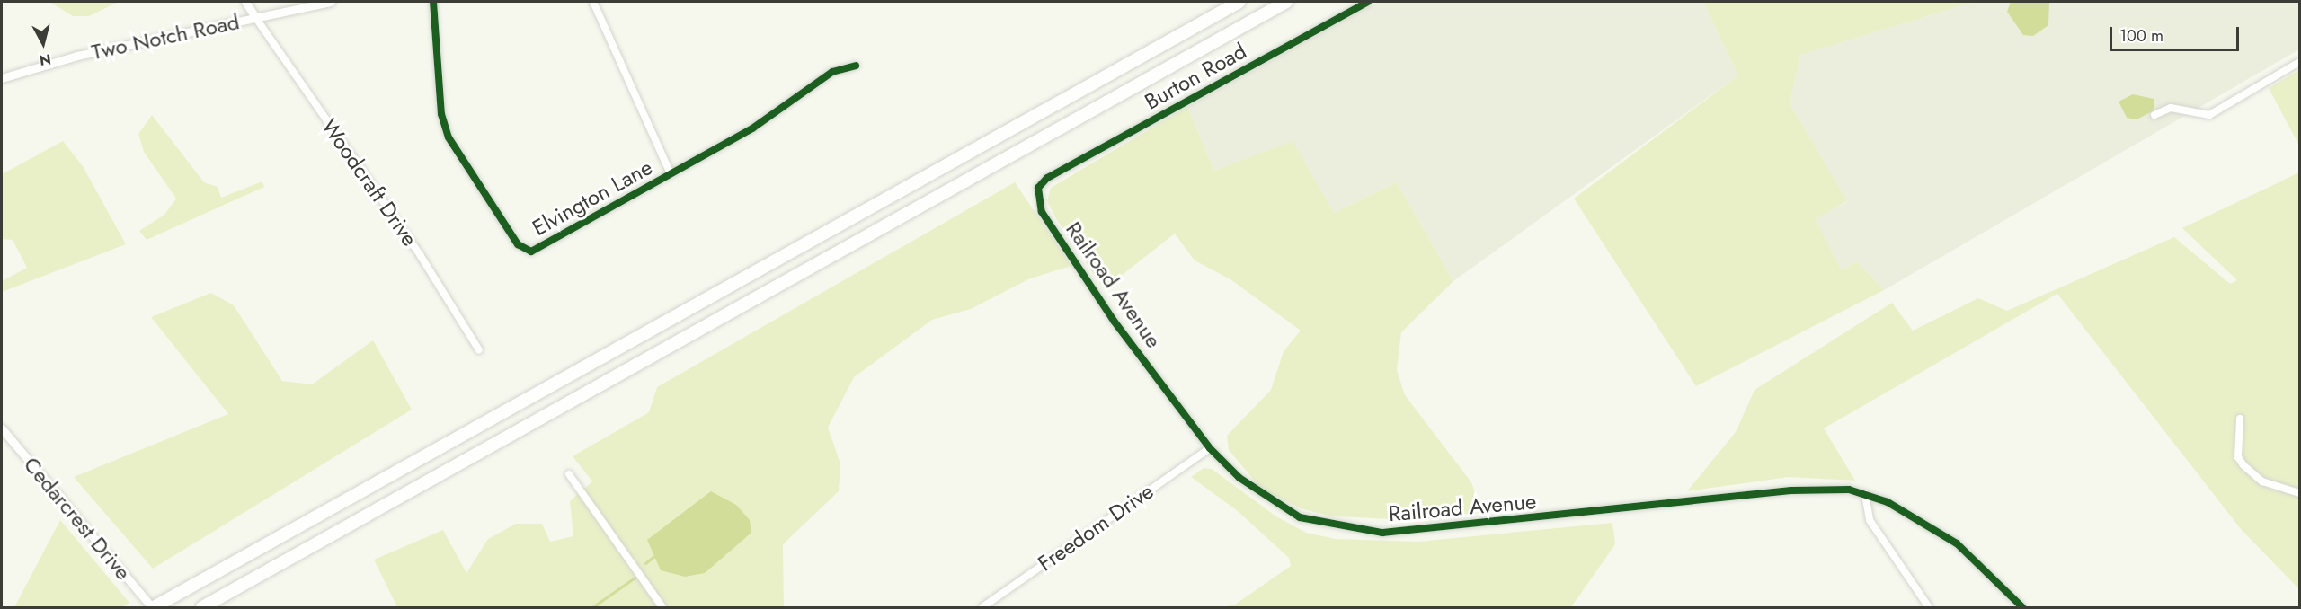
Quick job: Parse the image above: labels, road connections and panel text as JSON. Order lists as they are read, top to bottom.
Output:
{
  "streets": {
    "street": [
      "Two Notch Road",
      "Burton Road",
      "Woodcraft Drive",
      "Elvington Lane",
      "Railroad Avenue",
      "Cedarcrest Drive",
      "Freedom Drive"
    ]
  },
  "crossings": [
    ["Two Notch Road", "Woodcraft Drive"],
    ["Burton Road", "Railroad Avenue"],
    ["Railroad Avenue", "Freedom Drive"]
  ],
  "scale_bar": "100 m",
  "north": "bottom"
}
